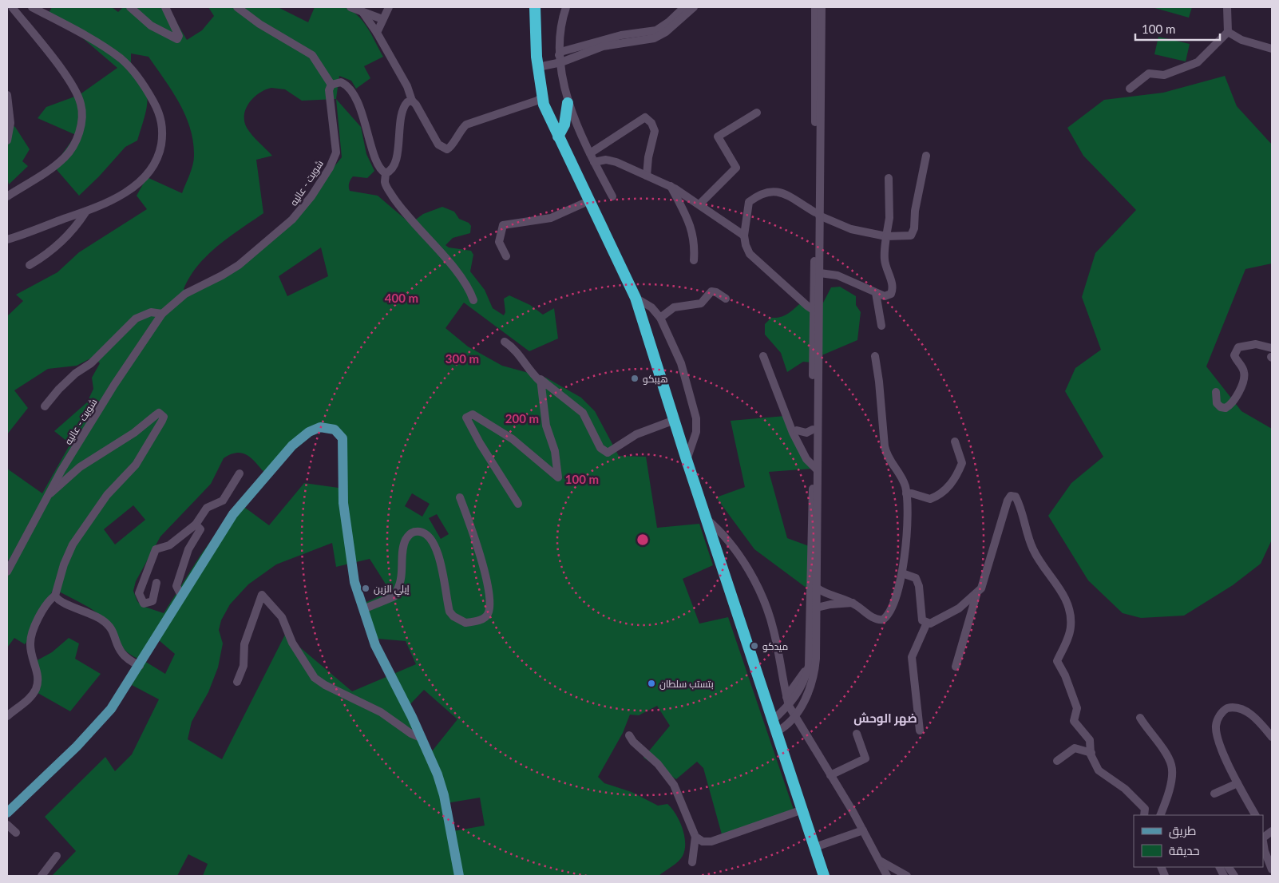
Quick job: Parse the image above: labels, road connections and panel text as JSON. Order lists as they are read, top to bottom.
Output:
{
  "streets": {
    "street": ["شويت - عاليه"]
  },
  "districts": ["ضهر الوحش"],
  "places": [
    "هيبكو",
    "إيلي الزين",
    "ميدكو",
    "بتستب سلطان"
  ],
  "legend": ["طريق", "حديقة"],
  "scale_bar": "100 m",
  "rings": [
    "400 m",
    "300 m",
    "200 m",
    "100 m"
  ]
}
